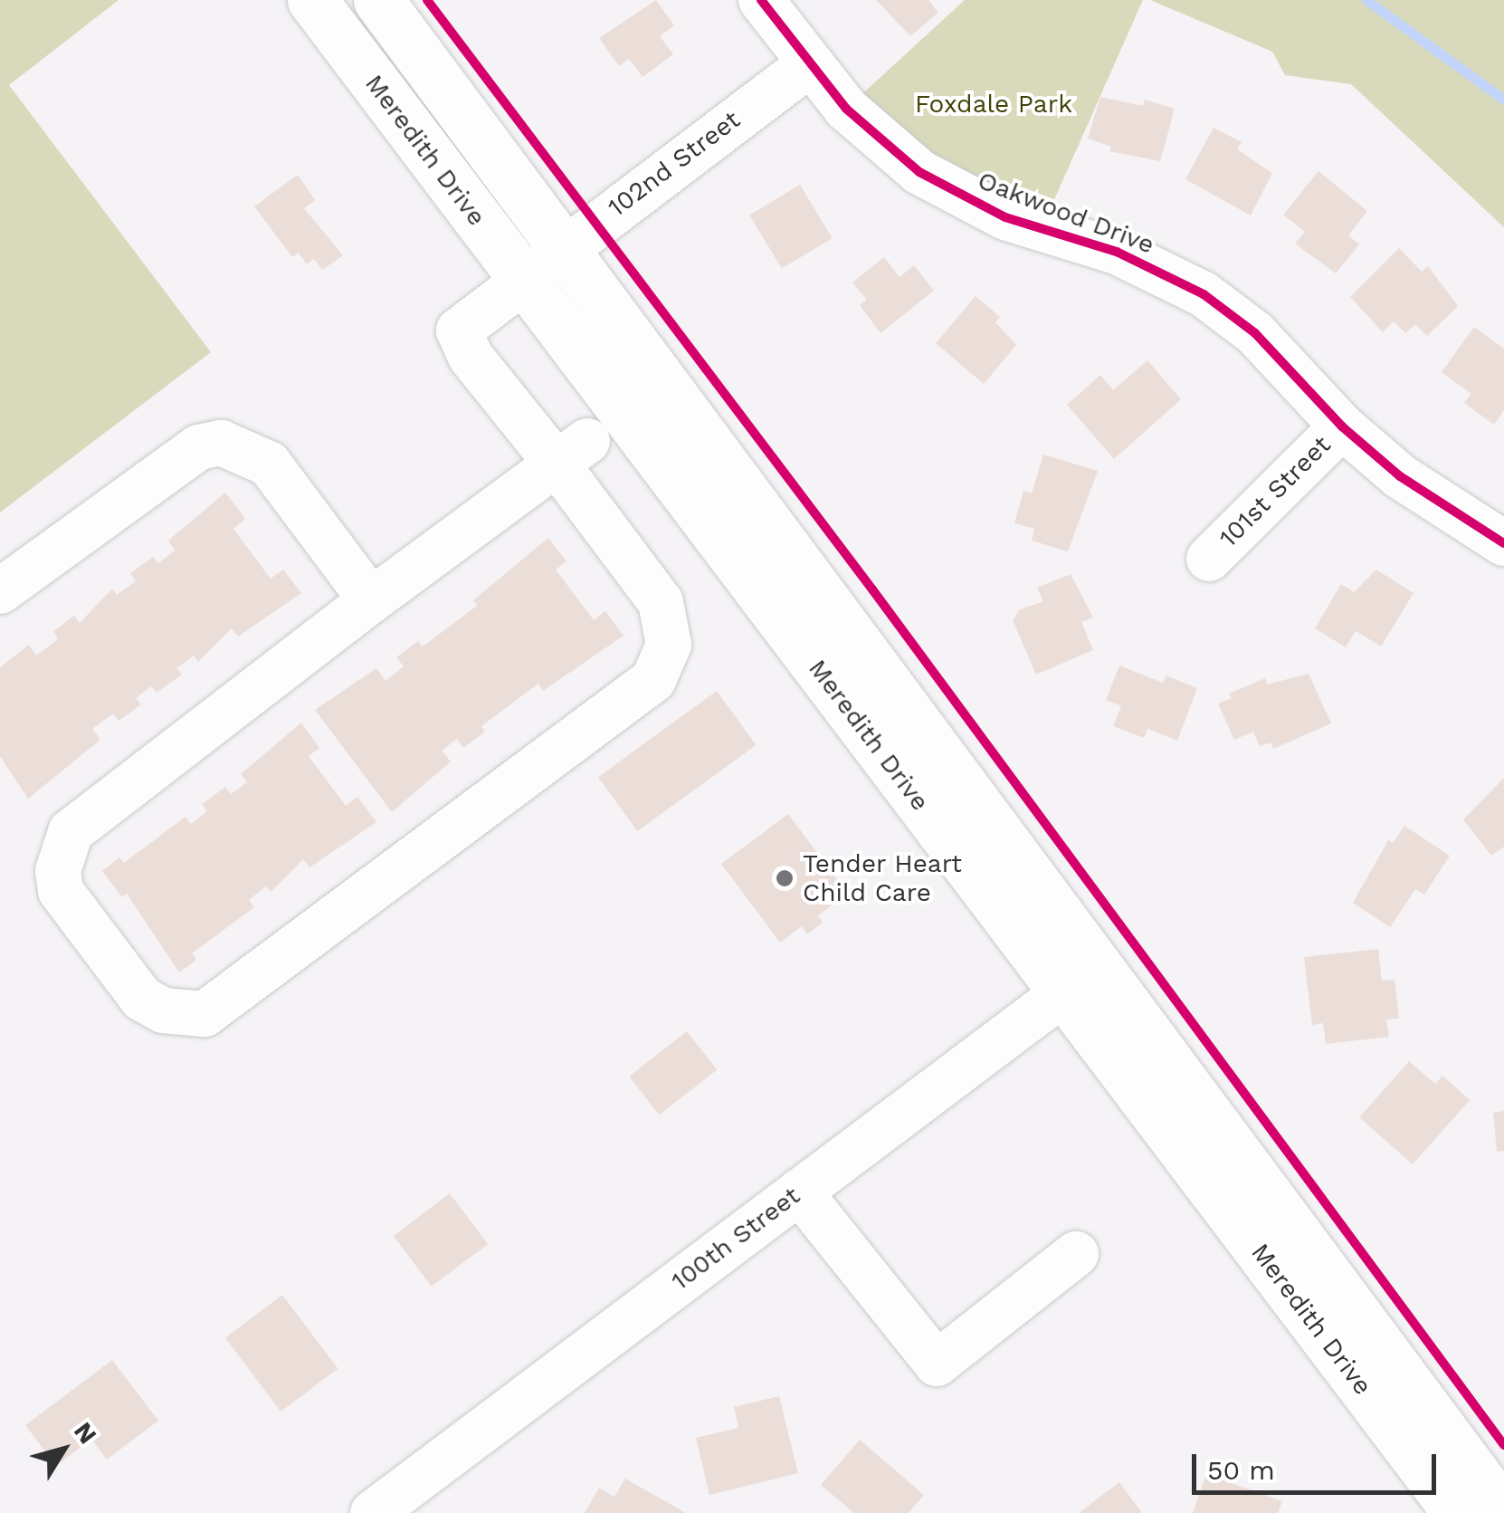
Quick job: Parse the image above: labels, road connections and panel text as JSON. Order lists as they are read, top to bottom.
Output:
{
  "streets": {
    "main road": ["Meredith Drive"],
    "street": [
      "102nd Street",
      "Oakwood Drive",
      "101st Street",
      "100th Street"
    ]
  },
  "crossings": [
    ["Meredith Drive", "102nd Street"],
    ["Meredith Drive", "100th Street"],
    ["102nd Street", "Oakwood Drive"],
    ["Oakwood Drive", "101st Street"]
  ],
  "parks": ["Foxdale Park"],
  "places": ["Tender Heart Child Care"],
  "scale_bar": "50 m",
  "north": "top right"
}
